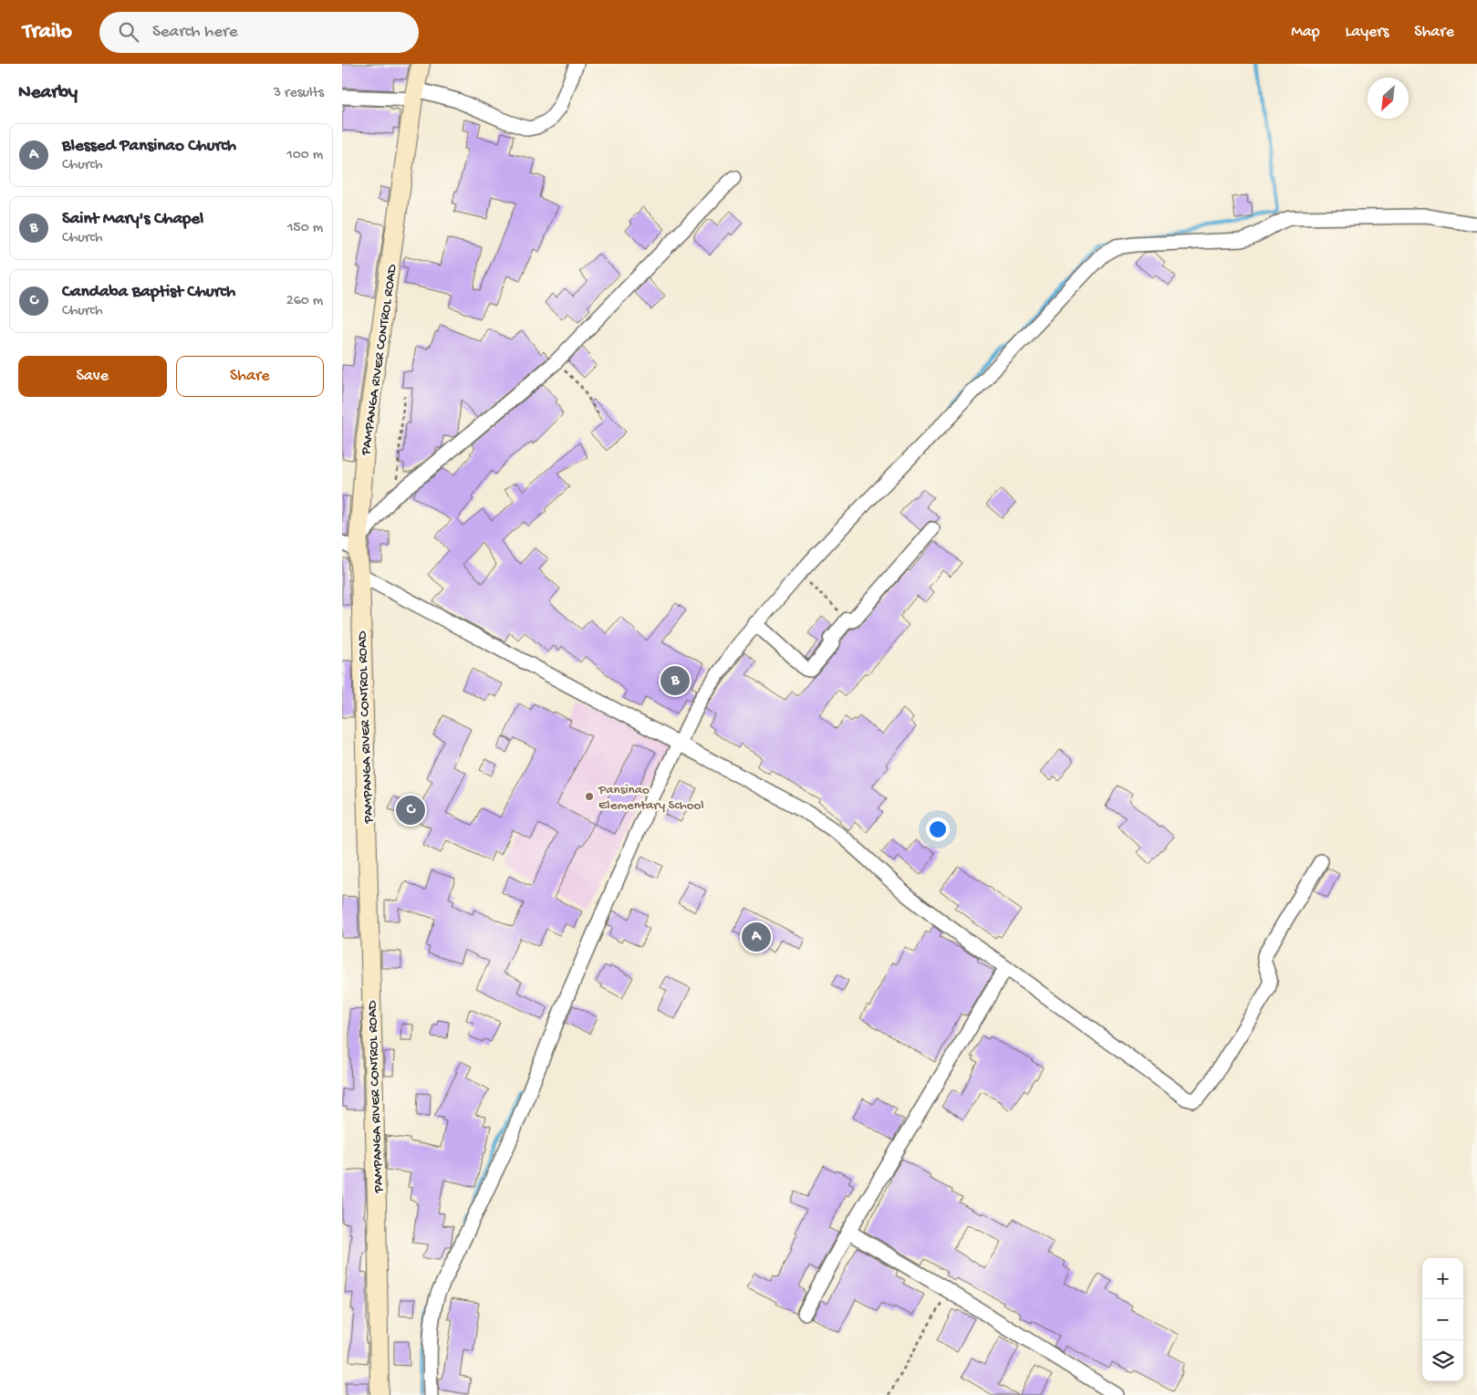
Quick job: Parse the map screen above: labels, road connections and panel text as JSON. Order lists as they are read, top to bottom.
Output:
{
  "streets": {
    "main road": ["PAMPANGA RIVER CONTROL ROAD"]
  },
  "places": ["Pansinao Elementary School"],
  "north": "bottom left",
  "page": {
    "header": "Trailo",
    "search": "Search here",
    "nav": ["Map", "Layers", "Share"],
    "heading": ["Nearby", "3 results"],
    "list": [
      {
        "mark": "A",
        "name": "Blessed Pansinao Church",
        "note": "Church",
        "value": "100 m"
      },
      {
        "mark": "B",
        "name": "Saint Mary's Chapel",
        "note": "Church",
        "value": "150 m"
      },
      {
        "mark": "C",
        "name": "Candaba Baptist Church",
        "note": "Church",
        "value": "260 m"
      }
    ],
    "buttons": ["Save", "Share"],
    "pins": ["B", "C", "A"],
    "map_buttons": ["+", "−"]
  }
}
